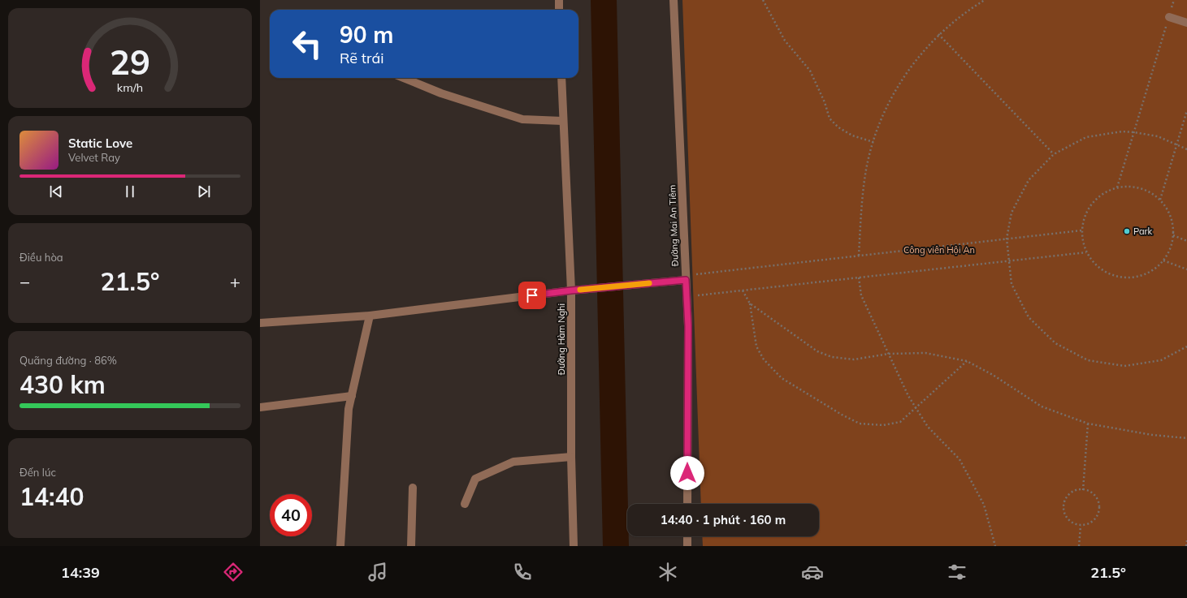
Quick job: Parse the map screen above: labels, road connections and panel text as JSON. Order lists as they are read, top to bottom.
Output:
{
  "streets": {
    "street": ["Đường Mai An Tiêm", "Đường Hàm Nghi"]
  },
  "parks": ["Công viên Hội An"],
  "places": ["Park"],
  "page": {
    "turn": ["90 m", "Rẽ trái"],
    "song": ["Static Love", "Velvet Ray"],
    "tile": [
      "Điều hòa",
      ["Quãng đường · 86%", "430 km"],
      ["Đến lúc", "14:40"]
    ],
    "heat": ["−", "21.5°", "+"],
    "limit": "40",
    "trip": "14:40 · 1 phút · 160 m",
    "tabs": ["14:39", "21.5°"],
    "gauge": ["29", "km/h"]
  }
}
